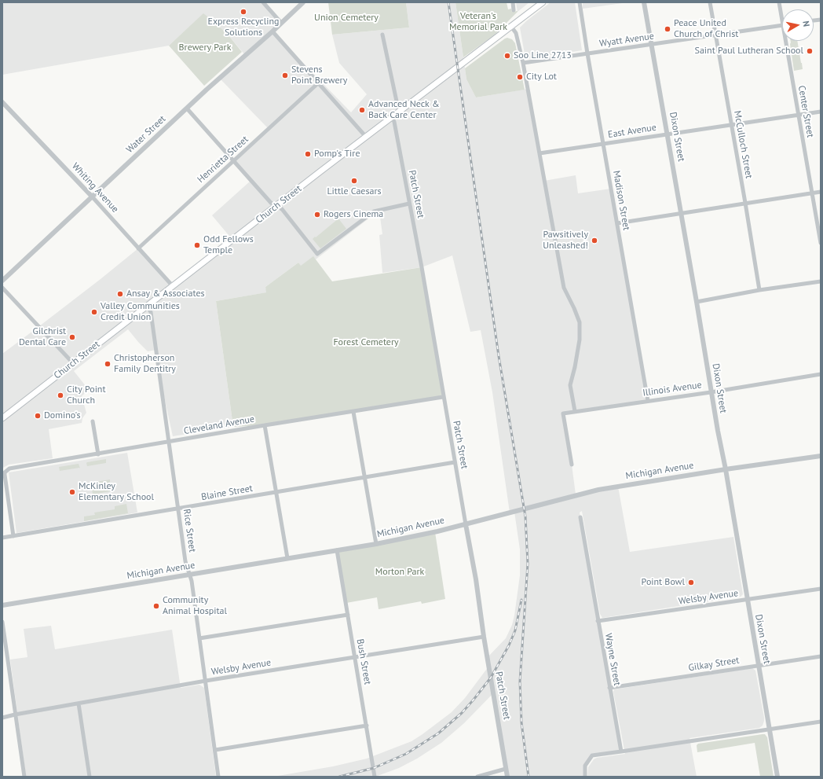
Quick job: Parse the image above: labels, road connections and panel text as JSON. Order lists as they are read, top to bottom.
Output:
{
  "streets": {
    "main road": ["Church Street"],
    "street": [
      "Wyatt Avenue",
      "Center Street",
      "East Avenue",
      "Water Street",
      "Dixon Street",
      "McCulloch Street",
      "Henrietta Street",
      "Whiting Avenue",
      "Patch Street",
      "Madison Street",
      "Illinois Avenue",
      "Cleveland Avenue",
      "Michigan Avenue",
      "Blaine Street",
      "Rice Street",
      "Welsby Avenue",
      "Wayne Street",
      "Bush Street",
      "Gilkay Street"
    ]
  },
  "crossings": [
    ["Wyatt Avenue", "Dixon Street"],
    ["Wyatt Avenue", "McCulloch Street"],
    ["Wyatt Avenue", "Madison Street"],
    ["Center Street", "East Avenue"],
    ["East Avenue", "Dixon Street"],
    ["East Avenue", "McCulloch Street"],
    ["East Avenue", "Madison Street"],
    ["Water Street", "Whiting Avenue"],
    ["Dixon Street", "Illinois Avenue"],
    ["Dixon Street", "Michigan Avenue"],
    ["Dixon Street", "Welsby Avenue"],
    ["Dixon Street", "Gilkay Street"],
    ["Henrietta Street", "Whiting Avenue"],
    ["Whiting Avenue", "Church Street"],
    ["Patch Street", "Church Street"],
    ["Patch Street", "Cleveland Avenue"],
    ["Patch Street", "Michigan Avenue"],
    ["Patch Street", "Blaine Street"],
    ["Patch Street", "Welsby Avenue"],
    ["Madison Street", "Illinois Avenue"],
    ["Church Street", "Rice Street"],
    ["Cleveland Avenue", "Blaine Street"],
    ["Cleveland Avenue", "Rice Street"],
    ["Michigan Avenue", "Rice Street"],
    ["Michigan Avenue", "Bush Street"],
    ["Blaine Street", "Rice Street"],
    ["Rice Street", "Welsby Avenue"],
    ["Welsby Avenue", "Wayne Street"],
    ["Welsby Avenue", "Bush Street"],
    ["Wayne Street", "Gilkay Street"]
  ],
  "parks": [
    "Veteran's Memorial Park",
    "Union Cemetery",
    "Brewery Park",
    "Forest Cemetery",
    "Morton Park"
  ],
  "places": [
    "Express Recycling Solutions",
    "Peace United Church of Christ",
    "Saint Paul Lutheran School",
    "Soo Line 2713",
    "Stevens Point Brewery",
    "City Lot",
    "Advanced Neck & Back Care Center",
    "Pomp's Tire",
    "Little Caesars",
    "Rogers Cinema",
    "Pawsitively Unleashed!",
    "Odd Fellows Temple",
    "Ansay & Associates",
    "Valley Communities Credit Union",
    "Gilchrist Dental Care",
    "Christopherson Family Dentitry",
    "City Point Church",
    "Domino's",
    "McKinley Elementary School",
    "Point Bowl",
    "Community Animal Hospital"
  ],
  "north": "right"
}
